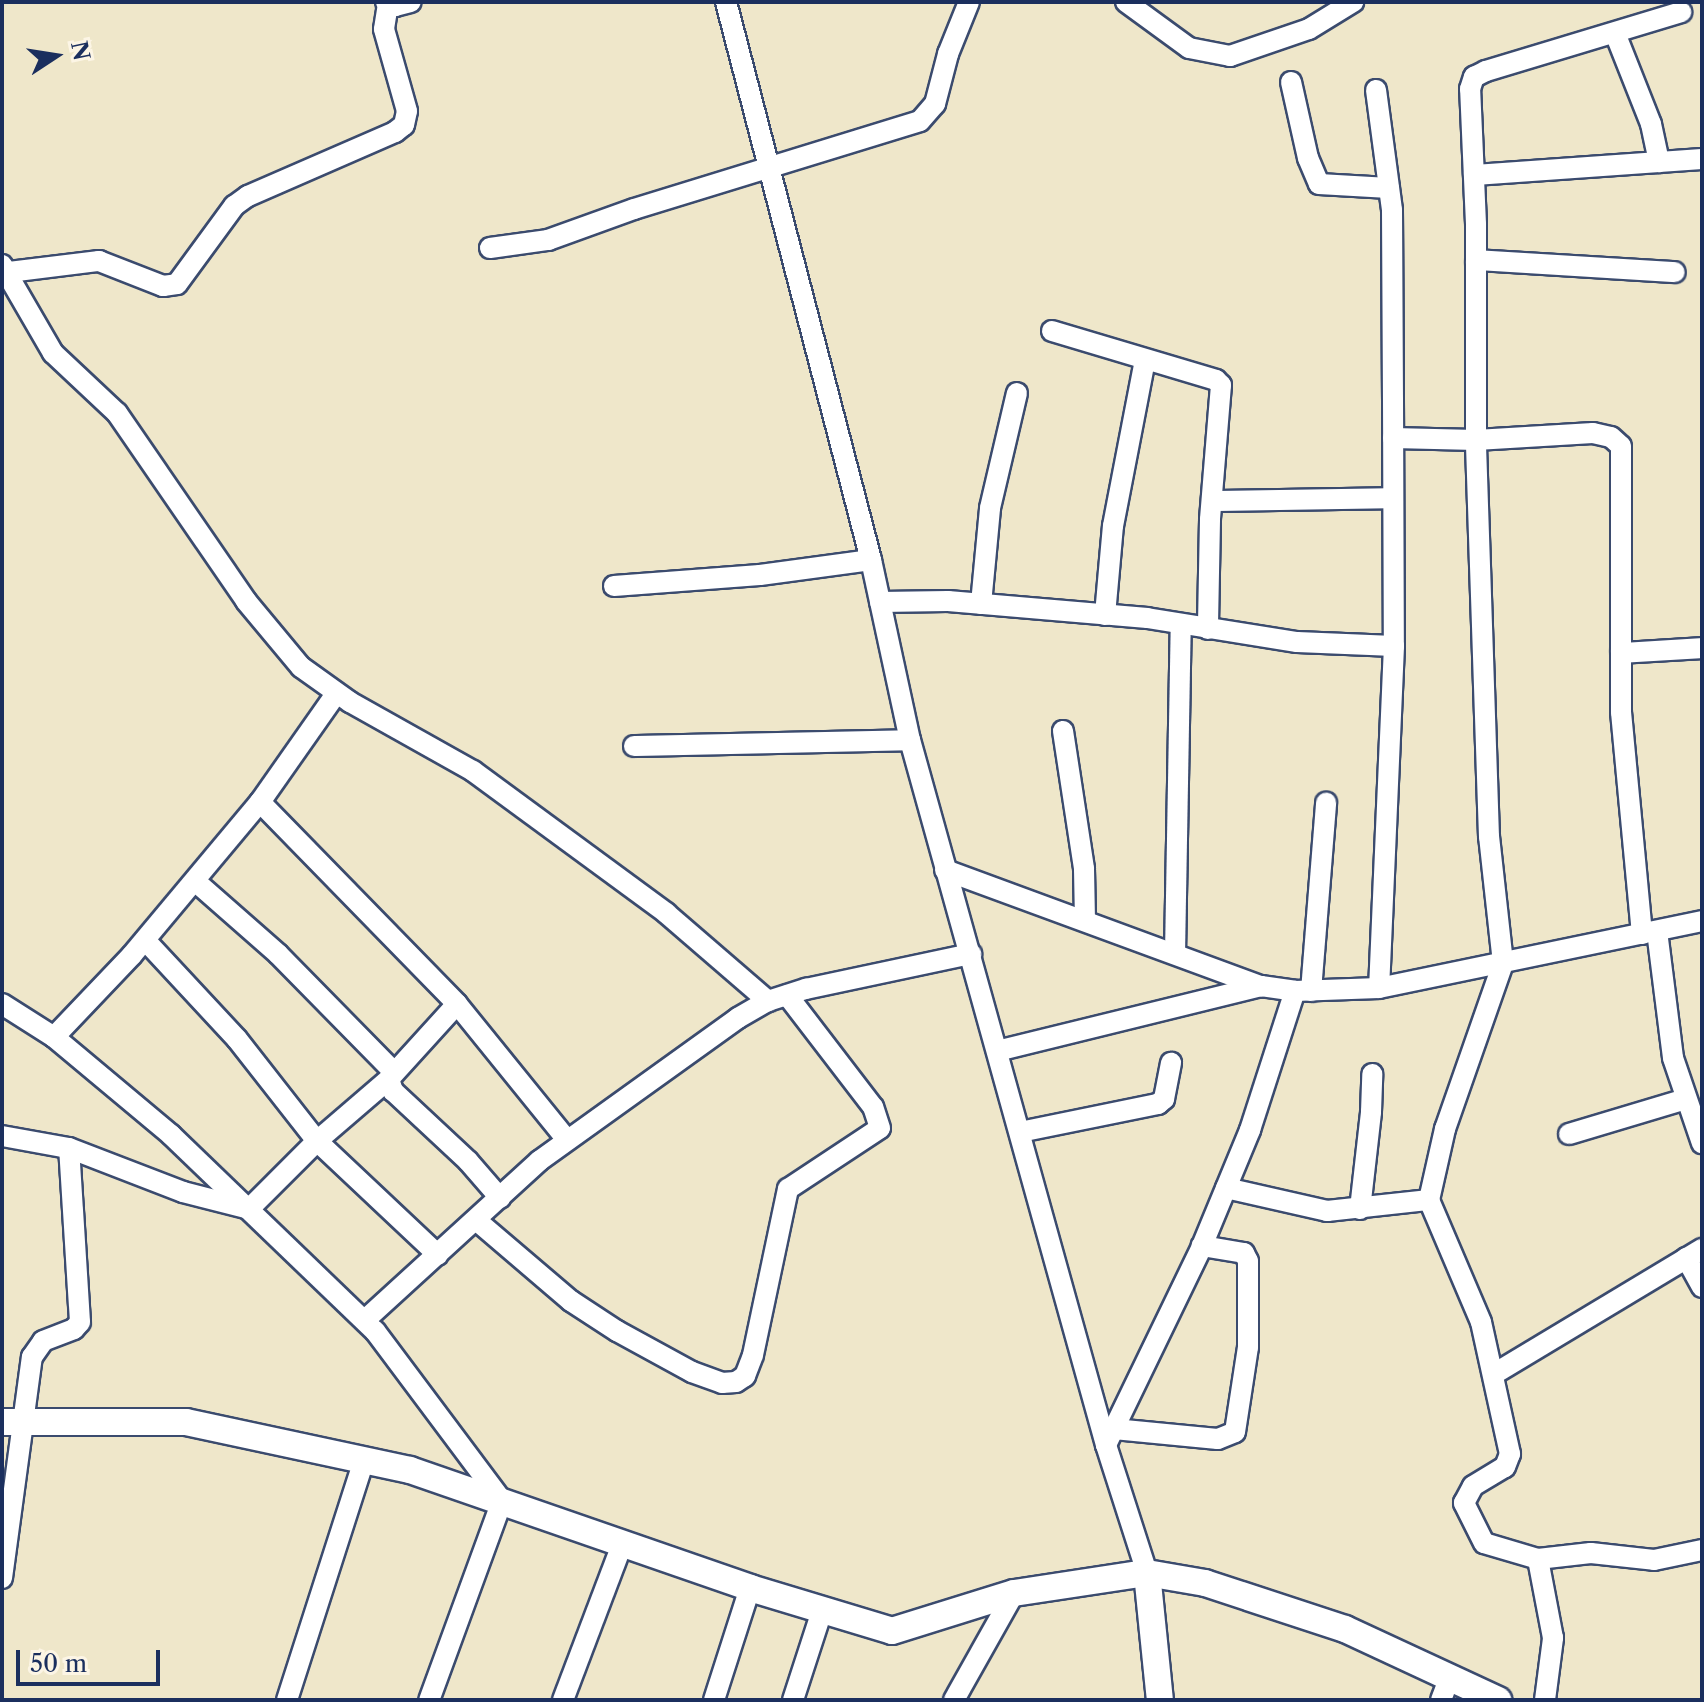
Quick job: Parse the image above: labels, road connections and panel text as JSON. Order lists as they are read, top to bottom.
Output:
{
  "scale_bar": "50 m",
  "north": "right"
}
